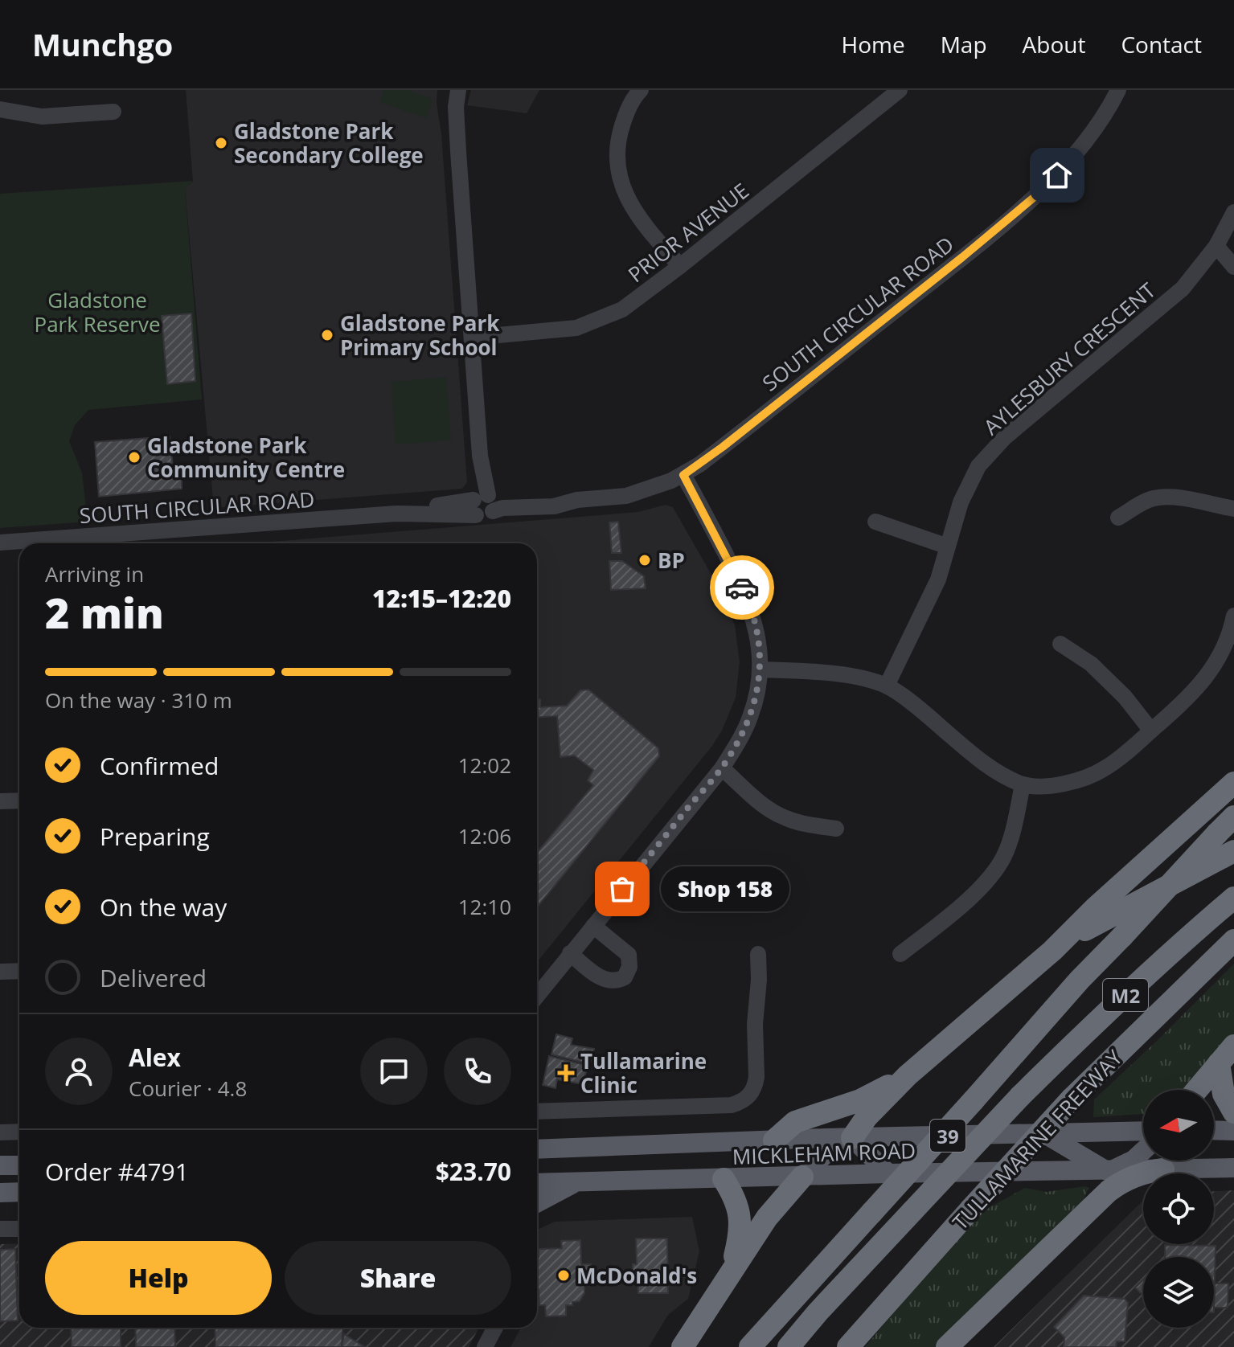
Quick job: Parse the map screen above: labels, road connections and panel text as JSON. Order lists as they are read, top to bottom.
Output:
{
  "streets": {
    "highway": ["M2", "TULLAMARINE FREEWAY"],
    "main road": ["39", "MICKLEHAM ROAD"],
    "street": ["PRIOR AVENUE", "SOUTH CIRCULAR ROAD", "AYLESBURY CRESCENT"]
  },
  "parks": ["Gladstone Park Reserve"],
  "places": {
    "other": [
      "Gladstone Park Secondary College",
      "Gladstone Park Primary School",
      "Gladstone Park Community Centre",
      "BP",
      "Shop 158",
      "McDonald's"
    ],
    "health": ["Tullamarine Clinic"]
  },
  "north": "left",
  "page": {
    "header": "Munchgo",
    "nav": [
      "Home",
      "Map",
      "About",
      "Contact"
    ],
    "heading": ["2 min", "Arriving in", "12:15–12:20"],
    "panel": [
      "Alex",
      "Courier · 4.8",
      "Order #4791",
      "$23.70"
    ],
    "bar": "On the way · 310 m",
    "list": [
      ["Confirmed", "12:02"],
      ["Preparing", "12:06"],
      ["On the way", "12:10"],
      "Delivered"
    ],
    "bubble": "Shop 158",
    "buttons": ["Help", "Share"]
  }
}
